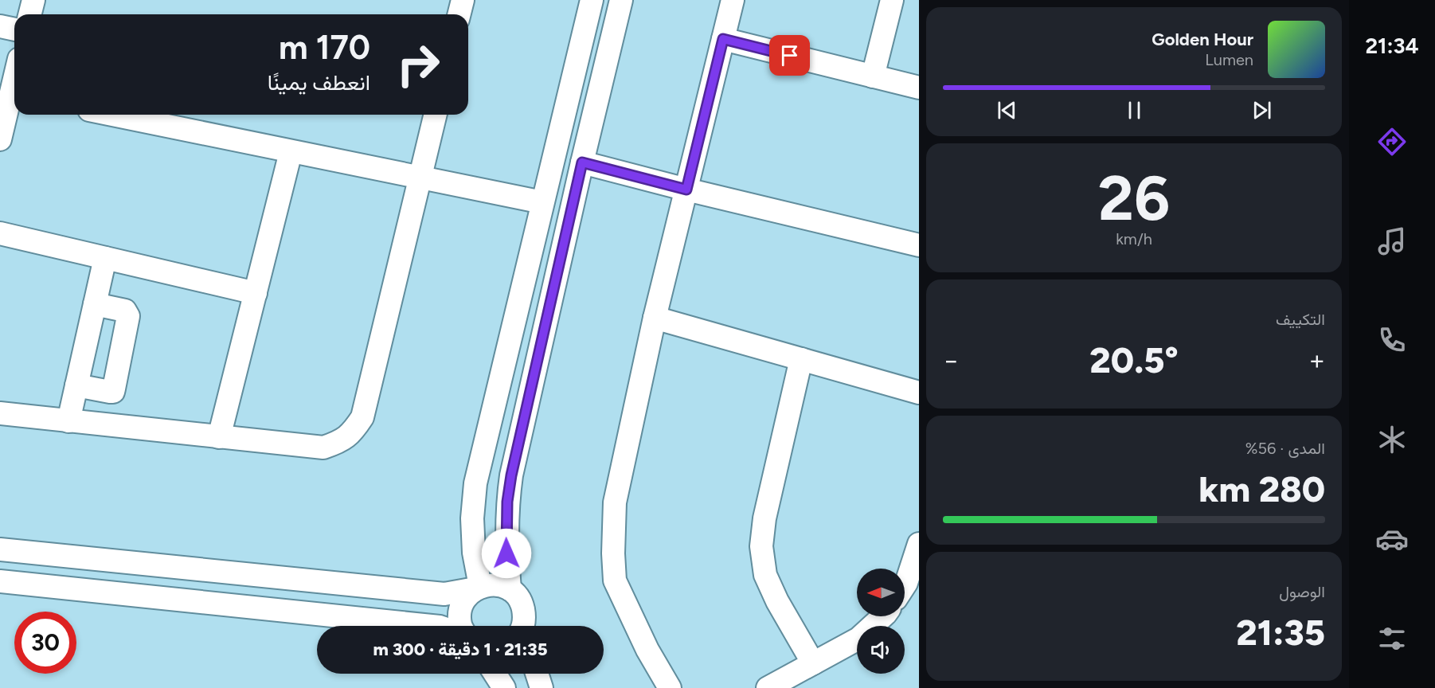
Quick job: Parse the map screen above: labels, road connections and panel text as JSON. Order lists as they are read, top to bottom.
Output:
{
  "north": "left",
  "page": {
    "tabs": "21:34",
    "turn": ["170 m", "انعطف يمينًا"],
    "song": ["Golden Hour", "Lumen"],
    "tile": [
      ["26", "km/h"],
      "التكييف",
      ["المدى · 56%", "280 km"],
      ["الوصول", "21:35"]
    ],
    "heat": ["−", "20.5°", "+"],
    "limit": "30",
    "trip": "21:35 · 1 دقيقة · 300 m"
  }
}
